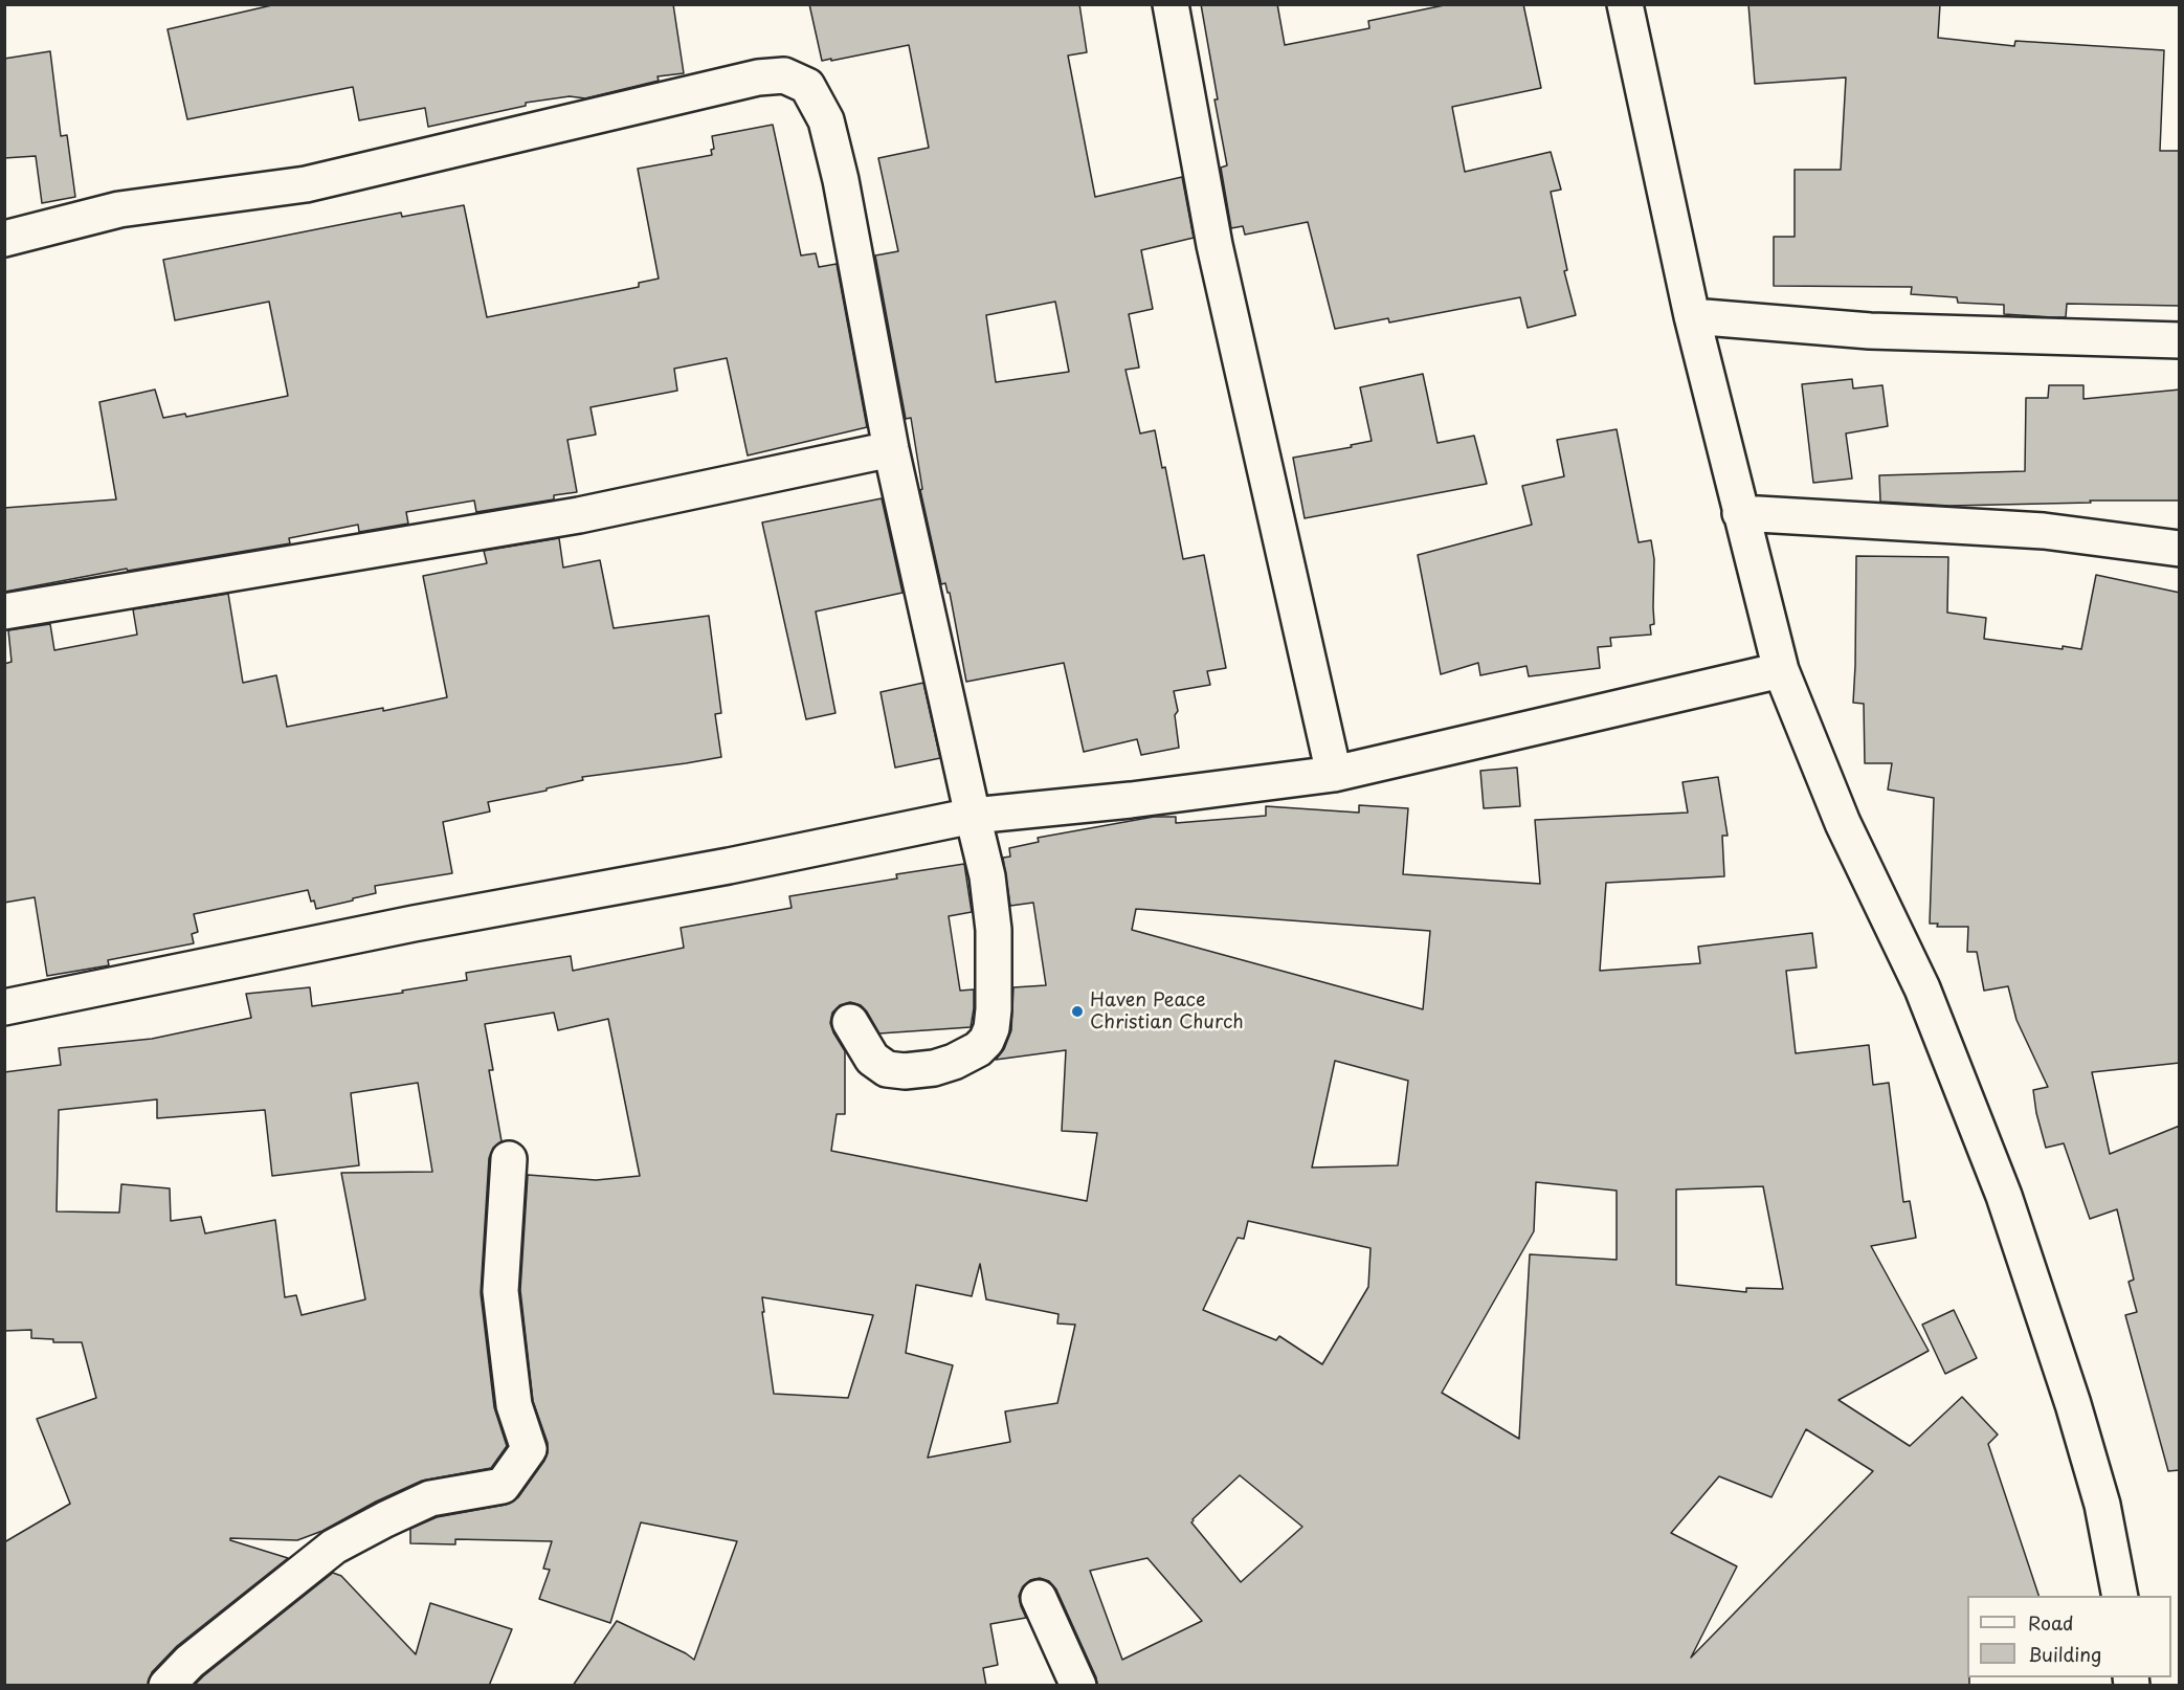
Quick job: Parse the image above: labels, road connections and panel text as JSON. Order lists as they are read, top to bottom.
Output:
{
  "places": ["Haven Peace Christian Church"],
  "legend": ["Road", "Building"]
}
